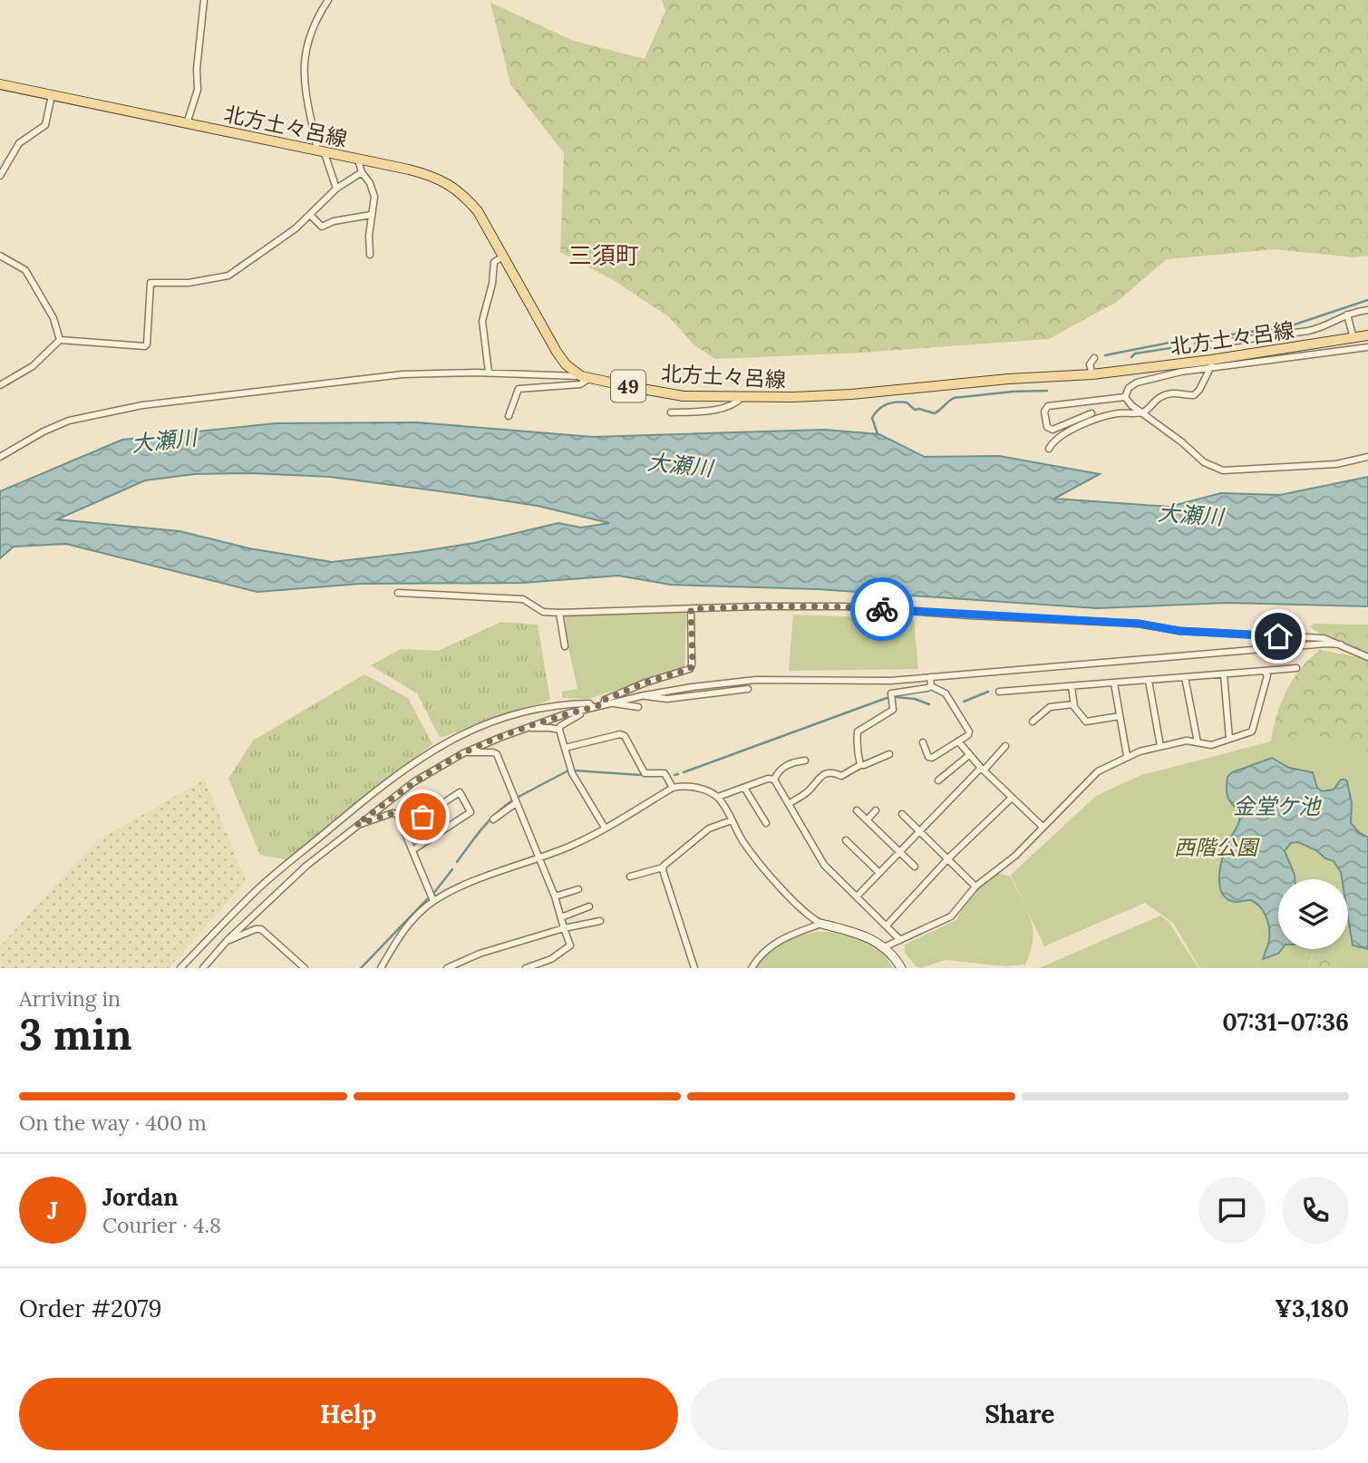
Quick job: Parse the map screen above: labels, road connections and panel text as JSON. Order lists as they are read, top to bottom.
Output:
{
  "streets": {
    "main road": ["北方土々呂線", "49"]
  },
  "districts": ["三須町"],
  "water": ["大瀬川", "金堂ケ池"],
  "parks": ["西階公園"],
  "page": {
    "heading": ["3 min", "Arriving in", "07:31–07:36"],
    "panel": [
      "Jordan",
      "Courier · 4.8",
      "Order #2079",
      "¥3,180"
    ],
    "bar": "On the way · 400 m",
    "round": "J",
    "buttons": ["Help", "Share"]
  }
}
